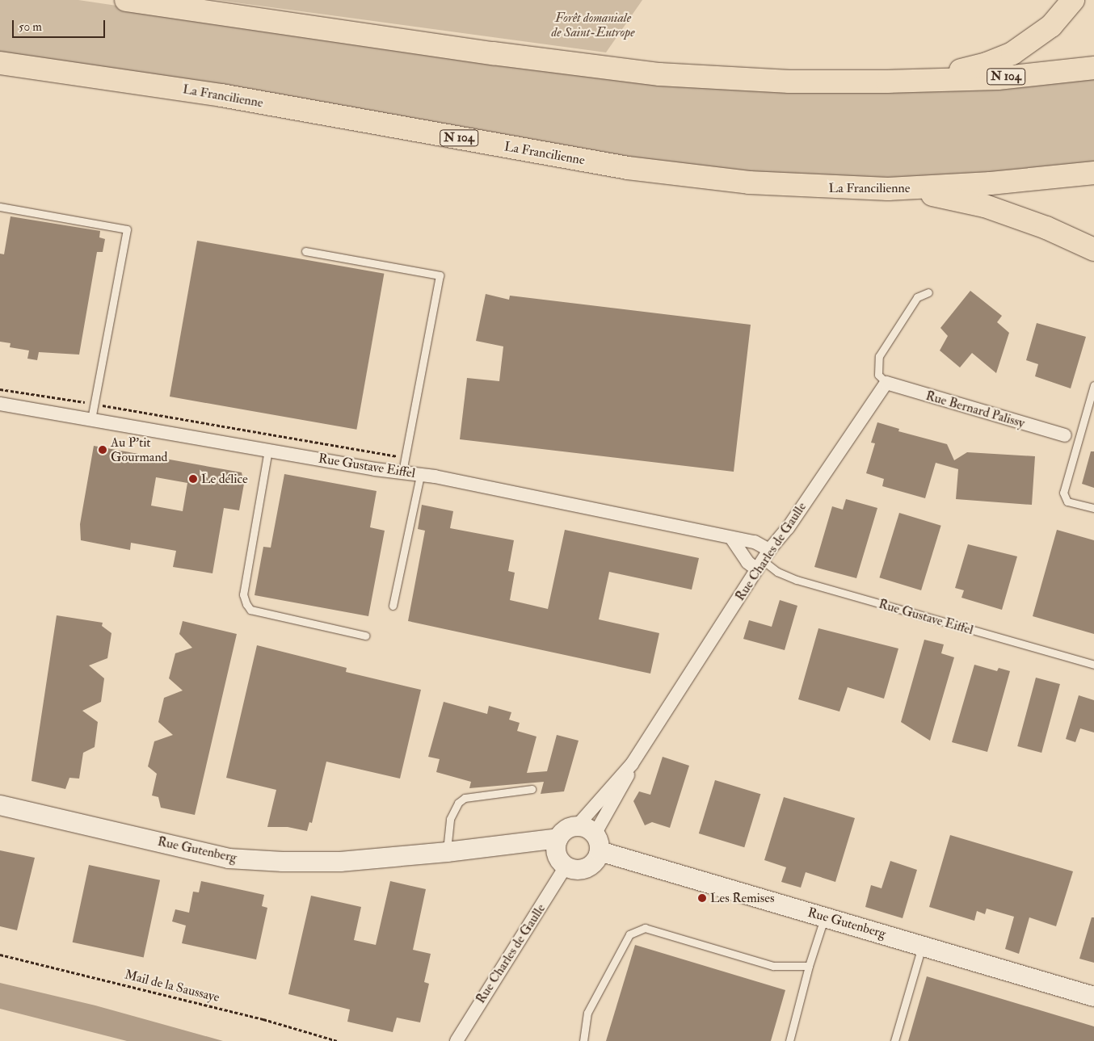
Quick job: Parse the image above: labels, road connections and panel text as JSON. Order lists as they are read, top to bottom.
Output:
{
  "streets": {
    "highway": ["N 104", "La Francilienne"],
    "street": [
      "Rue Bernard Palissy",
      "Rue Gustave Eiffel",
      "Rue Charles de Gaulle",
      "Rue Gutenberg"
    ],
    "path": ["Mail de la Saussaye"]
  },
  "crossings": [
    ["Rue Bernard Palissy", "Rue Charles de Gaulle"],
    ["Rue Gustave Eiffel", "Rue Charles de Gaulle"],
    ["Rue Charles de Gaulle", "Rue Gutenberg"]
  ],
  "parks": ["Forêt domaniale de Saint-Eutrope"],
  "places": ["Au P'tit Gourmand", "Le délice", "Les Remises"],
  "scale_bar": "50 m"
}
